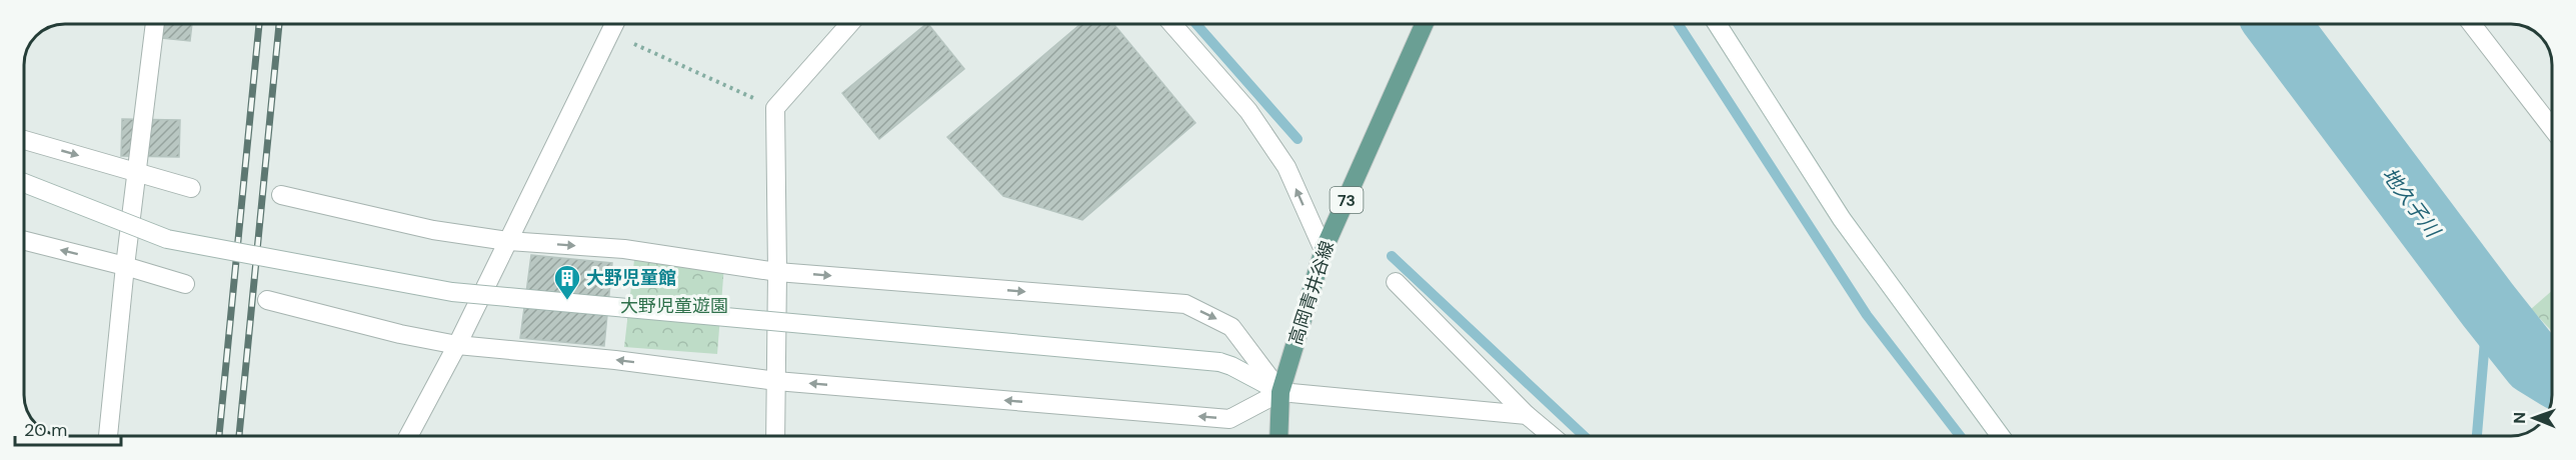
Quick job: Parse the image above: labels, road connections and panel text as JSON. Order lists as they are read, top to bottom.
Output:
{
  "streets": {
    "main road": ["73", "高岡青井谷線"]
  },
  "water": ["地久子川"],
  "parks": ["大野児童遊園"],
  "places": {
    "building": ["大野児童館"]
  },
  "scale_bar": "20 m",
  "north": "left"
}
